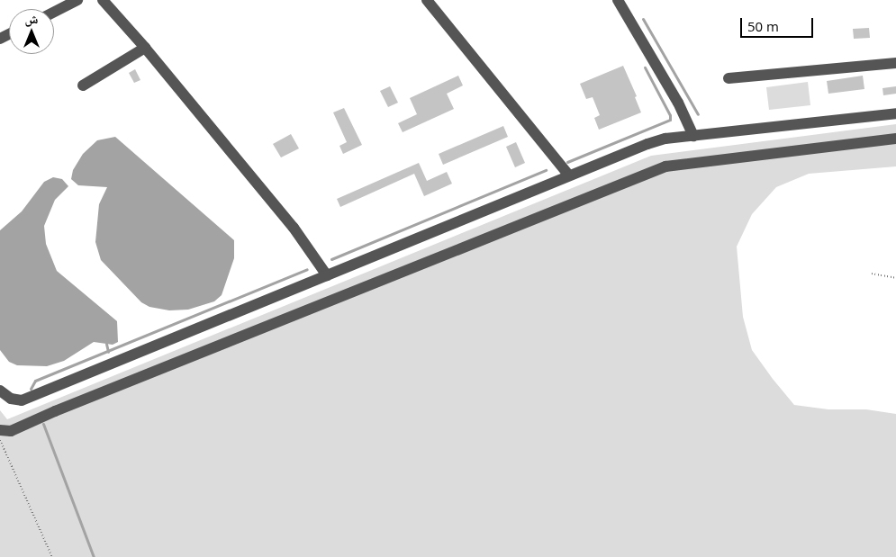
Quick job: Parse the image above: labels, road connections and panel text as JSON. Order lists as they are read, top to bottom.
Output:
{
  "scale_bar": "50 m",
  "north": "top"
}
